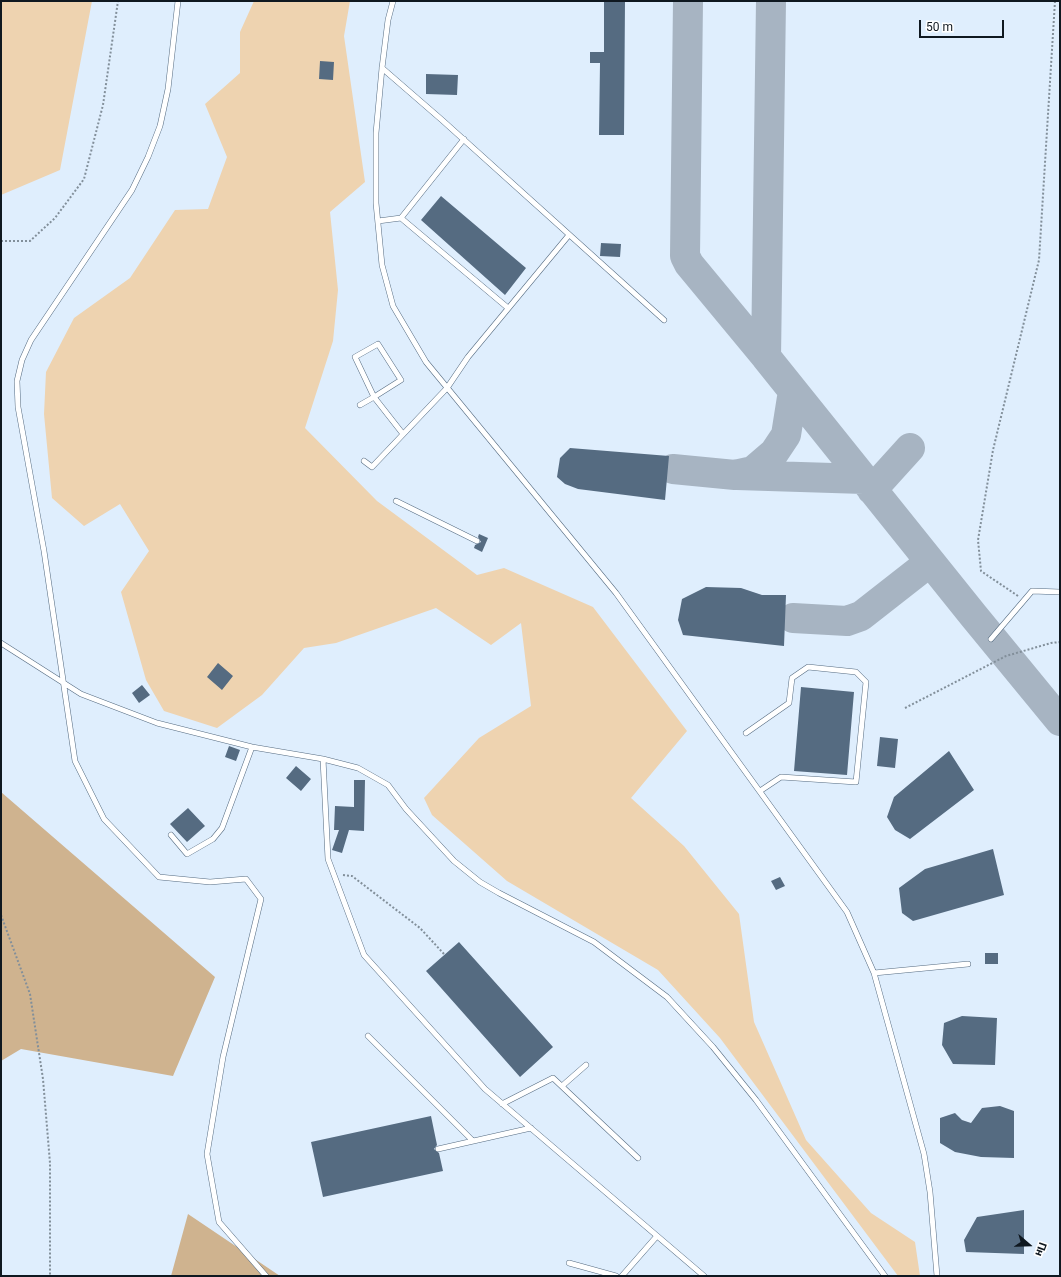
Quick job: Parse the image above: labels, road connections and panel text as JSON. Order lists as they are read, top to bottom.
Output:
{
  "scale_bar": "50 m",
  "north": "right"
}
